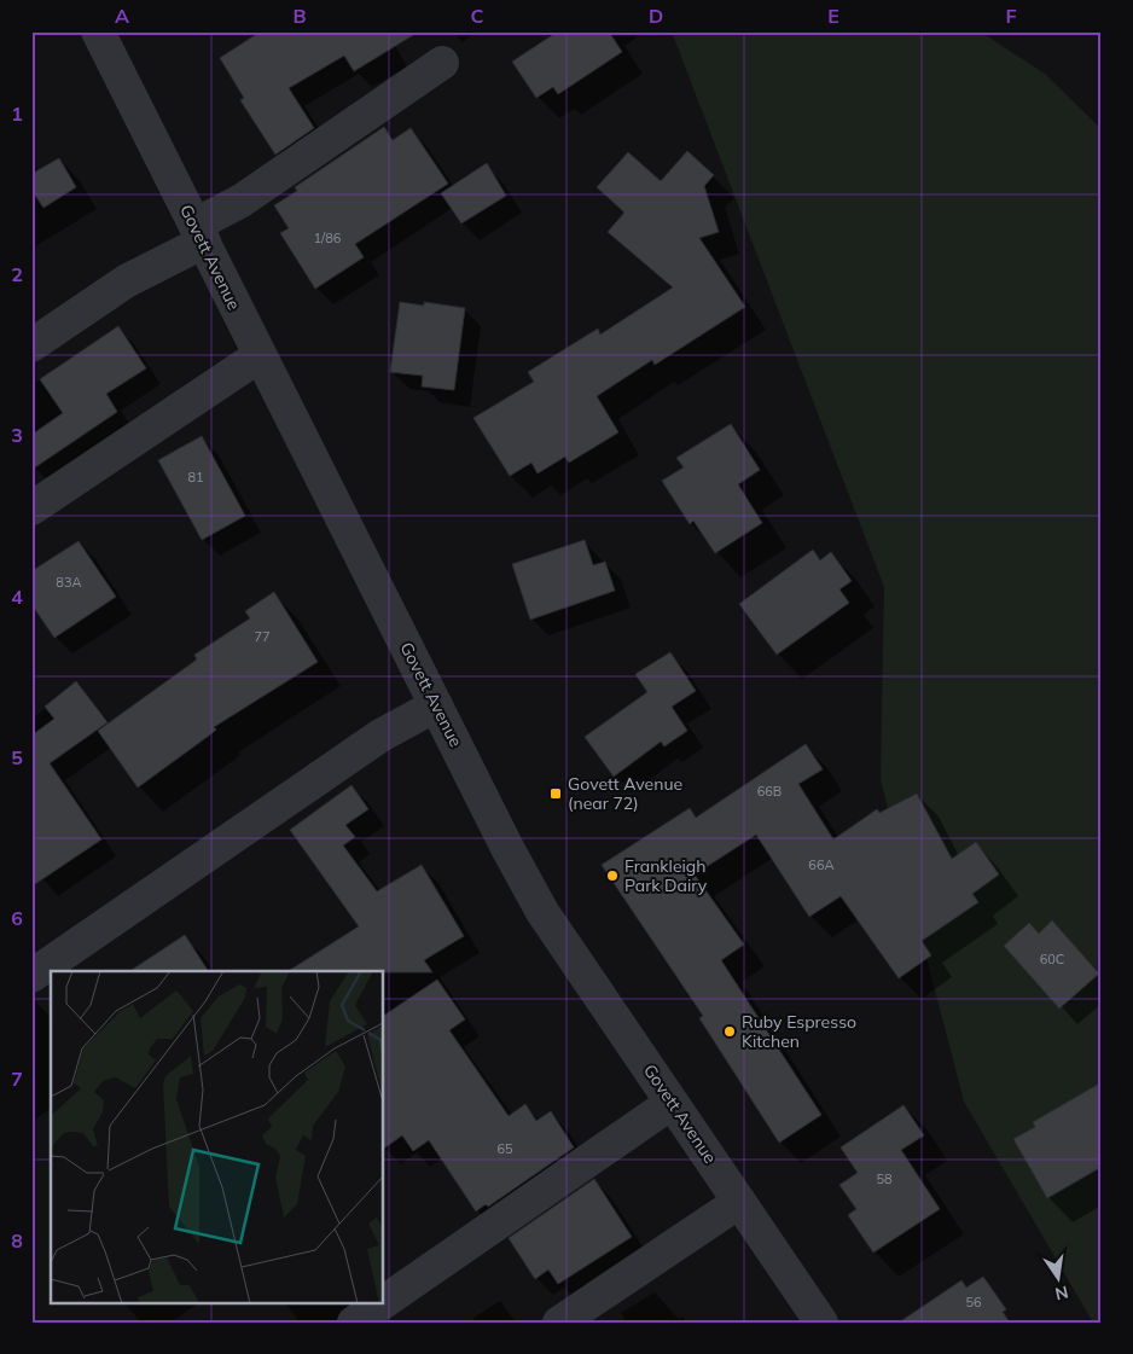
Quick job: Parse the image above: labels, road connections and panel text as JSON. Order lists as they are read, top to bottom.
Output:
{
  "streets": {
    "street": ["Govett Avenue"]
  },
  "places": {
    "transit": ["Govett Avenue (near 72)"],
    "other": ["Frankleigh Park Dairy", "Ruby Espresso Kitchen"]
  },
  "house_numbers": [
    "1/86",
    "81",
    "83A",
    "77",
    "66B",
    "66A",
    "60C",
    "65",
    "58",
    "56"
  ],
  "north": "bottom",
  "grid": {
    "columns": [
      "A",
      "B",
      "C",
      "D",
      "E",
      "F"
    ],
    "rows": [
      "1",
      "2",
      "3",
      "4",
      "5",
      "6",
      "7",
      "8"
    ]
  }
}
